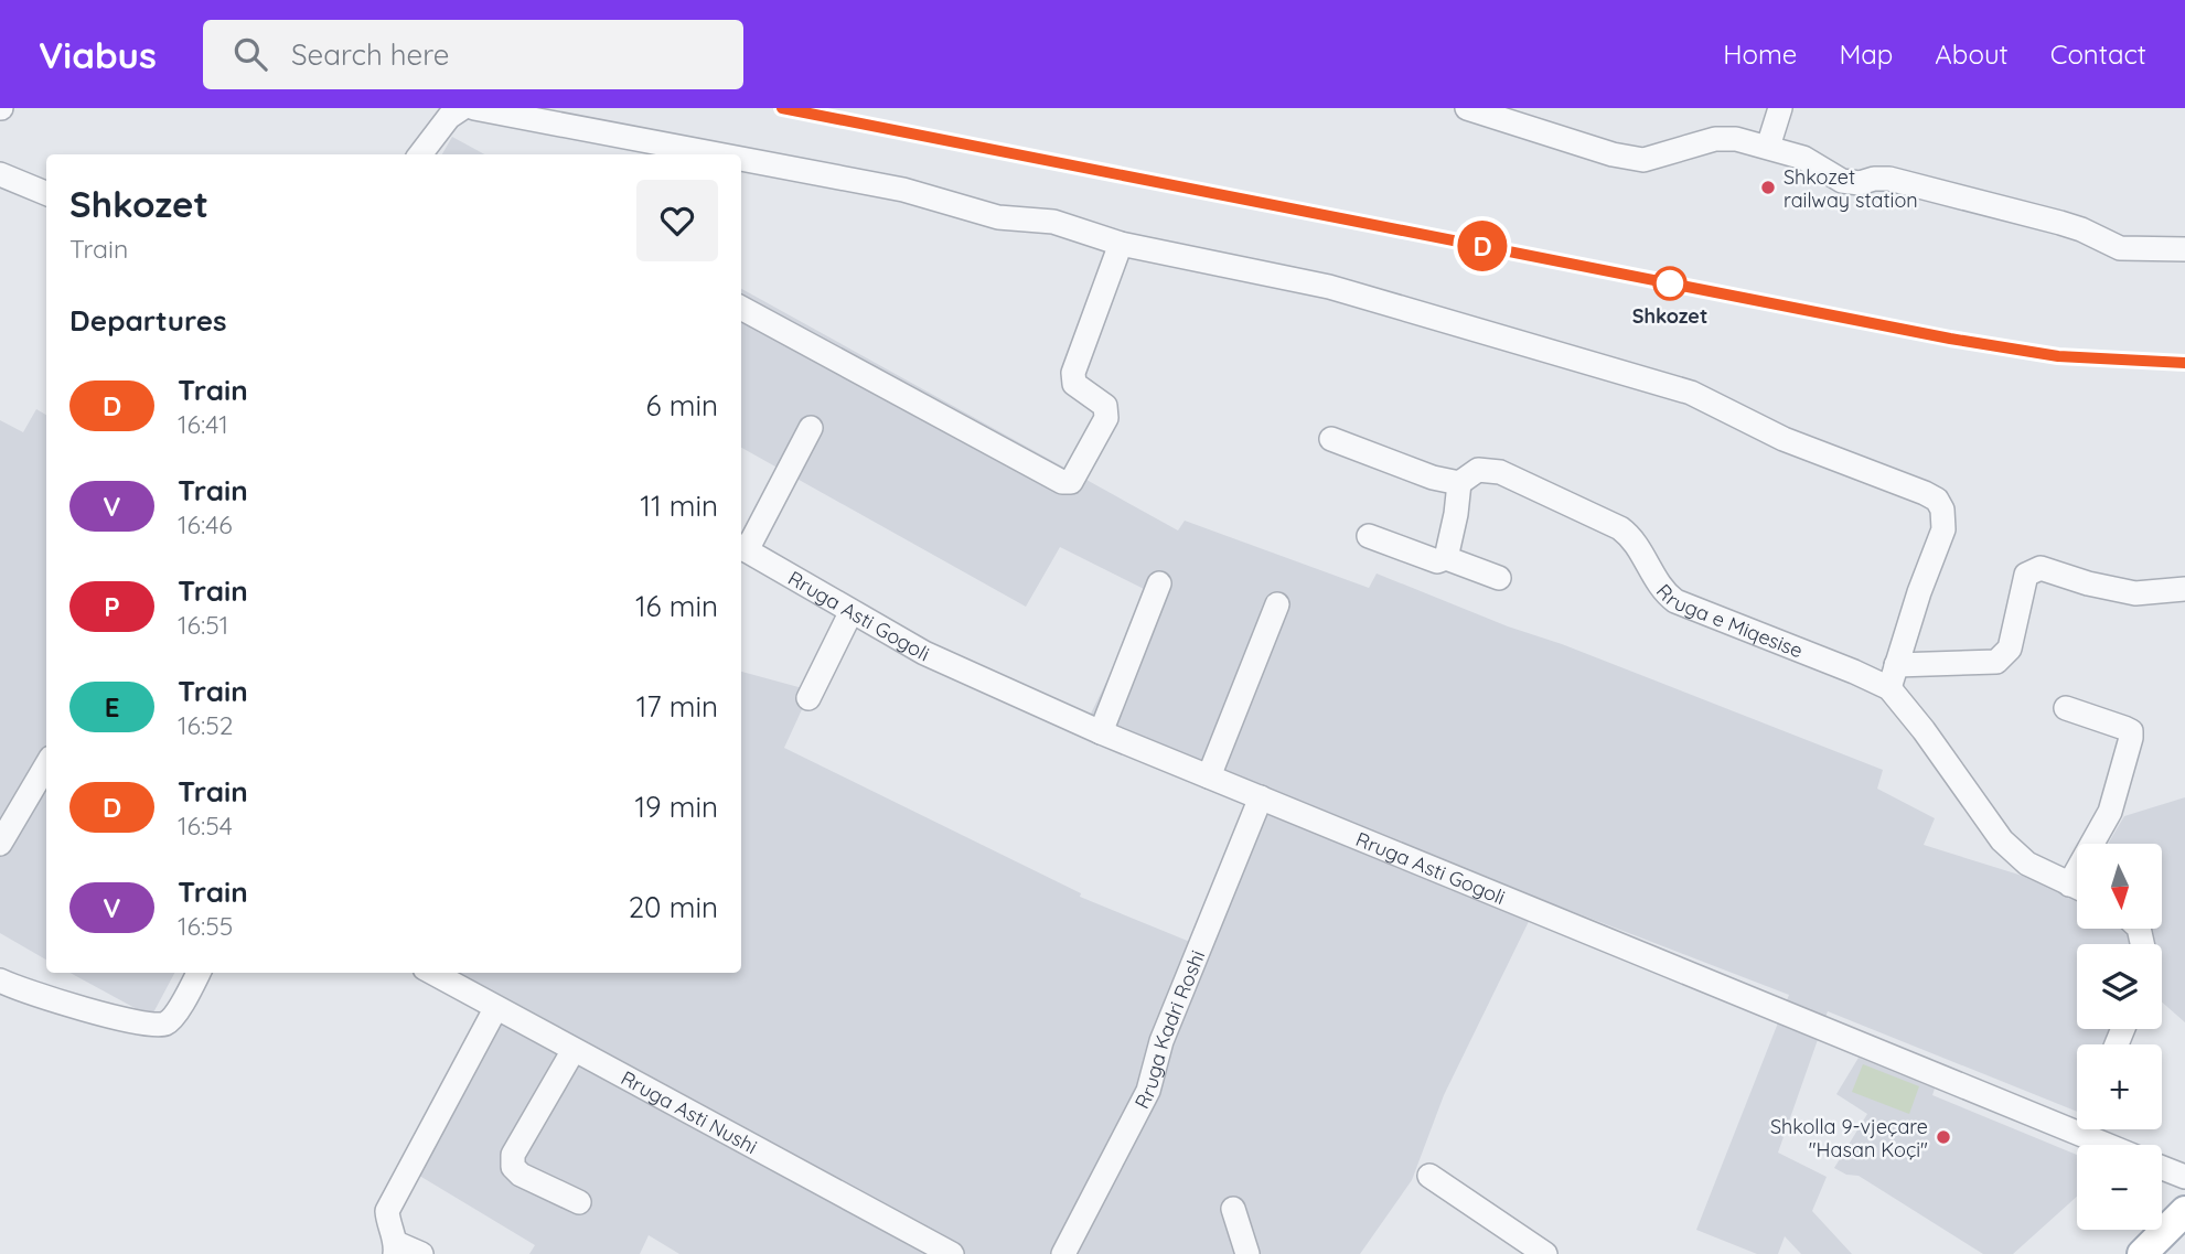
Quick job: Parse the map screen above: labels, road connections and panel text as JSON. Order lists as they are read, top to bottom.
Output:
{
  "streets": {
    "street": [
      "Rruga Asti Gogoli",
      "Rruga e Miqesise",
      "Rruga Kadri Roshi",
      "Rruga Asti Nushi"
    ]
  },
  "crossings": [
    ["Rruga Asti Gogoli", "Rruga Kadri Roshi"]
  ],
  "places": ["Shkozet railway station", "Shkozet", "Shkolla 9-vjeçare \"Hasan Koçi\""],
  "north": "bottom",
  "page": {
    "header": "Viabus",
    "search": "Search here",
    "nav": [
      "Home",
      "Map",
      "About",
      "Contact"
    ],
    "on_map": "D",
    "heading": [
      ["Shkozet", "Train"],
      "Departures"
    ],
    "list": [
      {
        "mark": "D",
        "name": "Train",
        "note": "16:41",
        "value": "6 min"
      },
      {
        "mark": "V",
        "name": "Train",
        "note": "16:46",
        "value": "11 min"
      },
      {
        "mark": "P",
        "name": "Train",
        "note": "16:51",
        "value": "16 min"
      },
      {
        "mark": "E",
        "name": "Train",
        "note": "16:52",
        "value": "17 min"
      },
      {
        "mark": "D",
        "name": "Train",
        "note": "16:54",
        "value": "19 min"
      },
      {
        "mark": "V",
        "name": "Train",
        "note": "16:55",
        "value": "20 min"
      }
    ],
    "map_buttons": ["+", "−"]
  }
}
